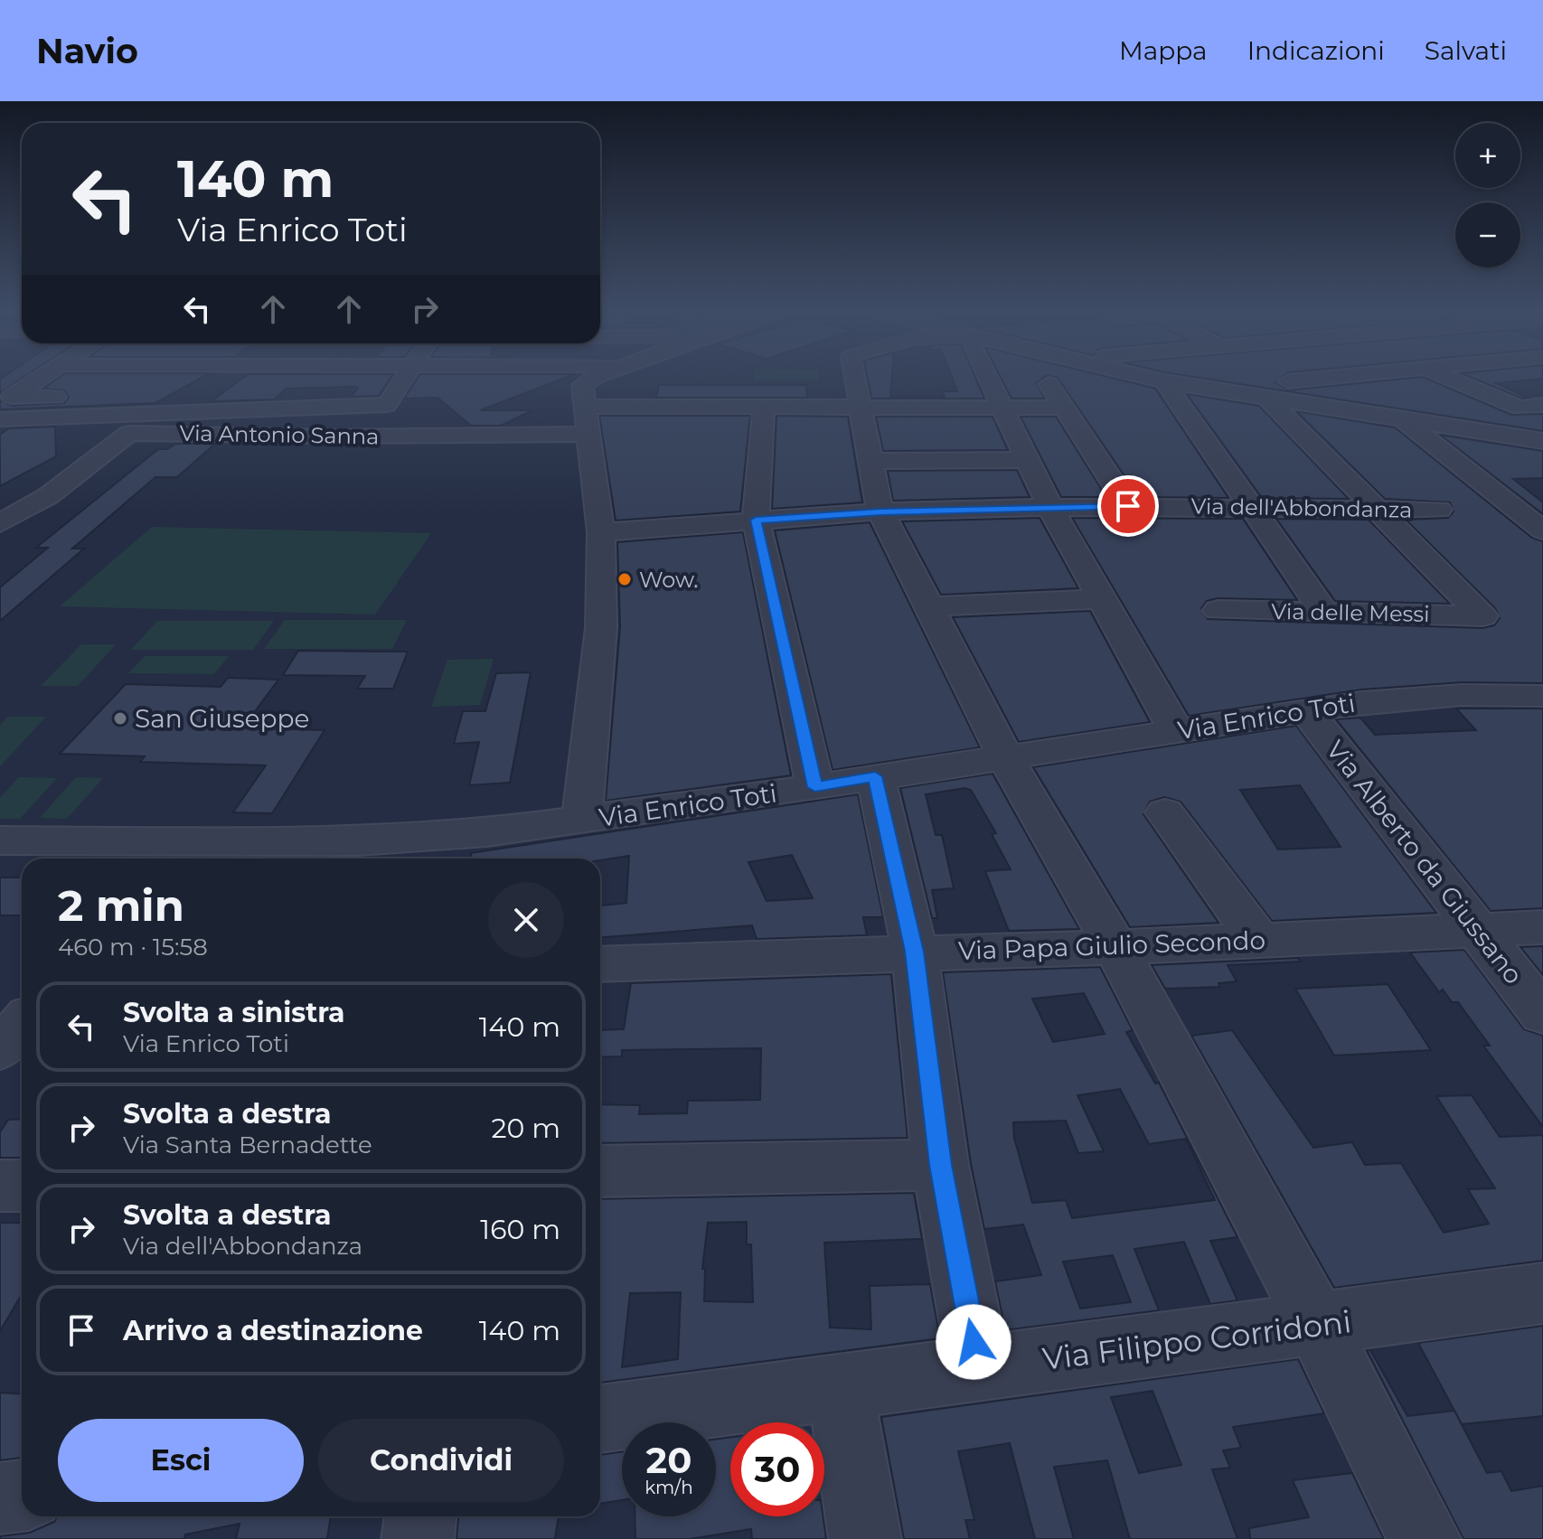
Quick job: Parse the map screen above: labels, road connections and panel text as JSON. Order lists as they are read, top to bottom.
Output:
{
  "streets": {
    "street": [
      "Via Antonio Sanna",
      "Via dell'Abbondanza",
      "Via delle Messi",
      "Via Enrico Toti",
      "Via Alberto da Giussano",
      "Via Papa Giulio Secondo",
      "Via Filippo Corridoni"
    ]
  },
  "crossings": [
    ["Via dell'Abbondanza", "Via delle Messi"],
    ["Via Enrico Toti", "Via Alberto da Giussano"],
    ["Via Alberto da Giussano", "Via Papa Giulio Secondo"]
  ],
  "places": ["Wow.", "San Giuseppe"],
  "page": {
    "header": "Navio",
    "nav": ["Mappa", "Indicazioni", "Salvati"],
    "map_buttons": ["+", "−"],
    "turn": ["140 m", "Via Enrico Toti"],
    "heading": ["2 min", "460 m · 15:58"],
    "list": [
      {
        "name": "Svolta a sinistra",
        "note": "Via Enrico Toti",
        "value": "140 m"
      },
      {
        "name": "Svolta a destra",
        "note": "Via Santa Bernadette",
        "value": "20 m"
      },
      {
        "name": "Svolta a destra",
        "note": "Via dell'Abbondanza",
        "value": "160 m"
      },
      {
        "name": "Arrivo a destinazione",
        "value": "140 m"
      }
    ],
    "buttons": ["Esci", "Condividi"],
    "speed": "20 km/h",
    "limit": "30"
  }
}
